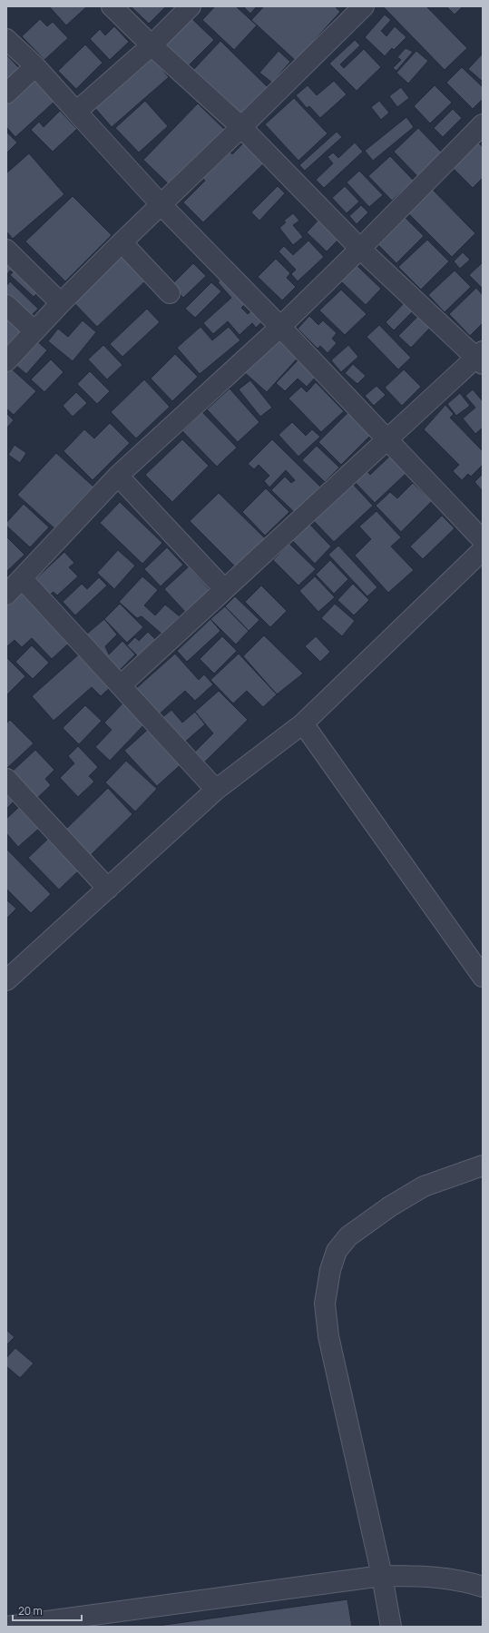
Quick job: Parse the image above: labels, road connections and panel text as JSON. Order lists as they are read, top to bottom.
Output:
{
  "scale_bar": "20 m"
}
